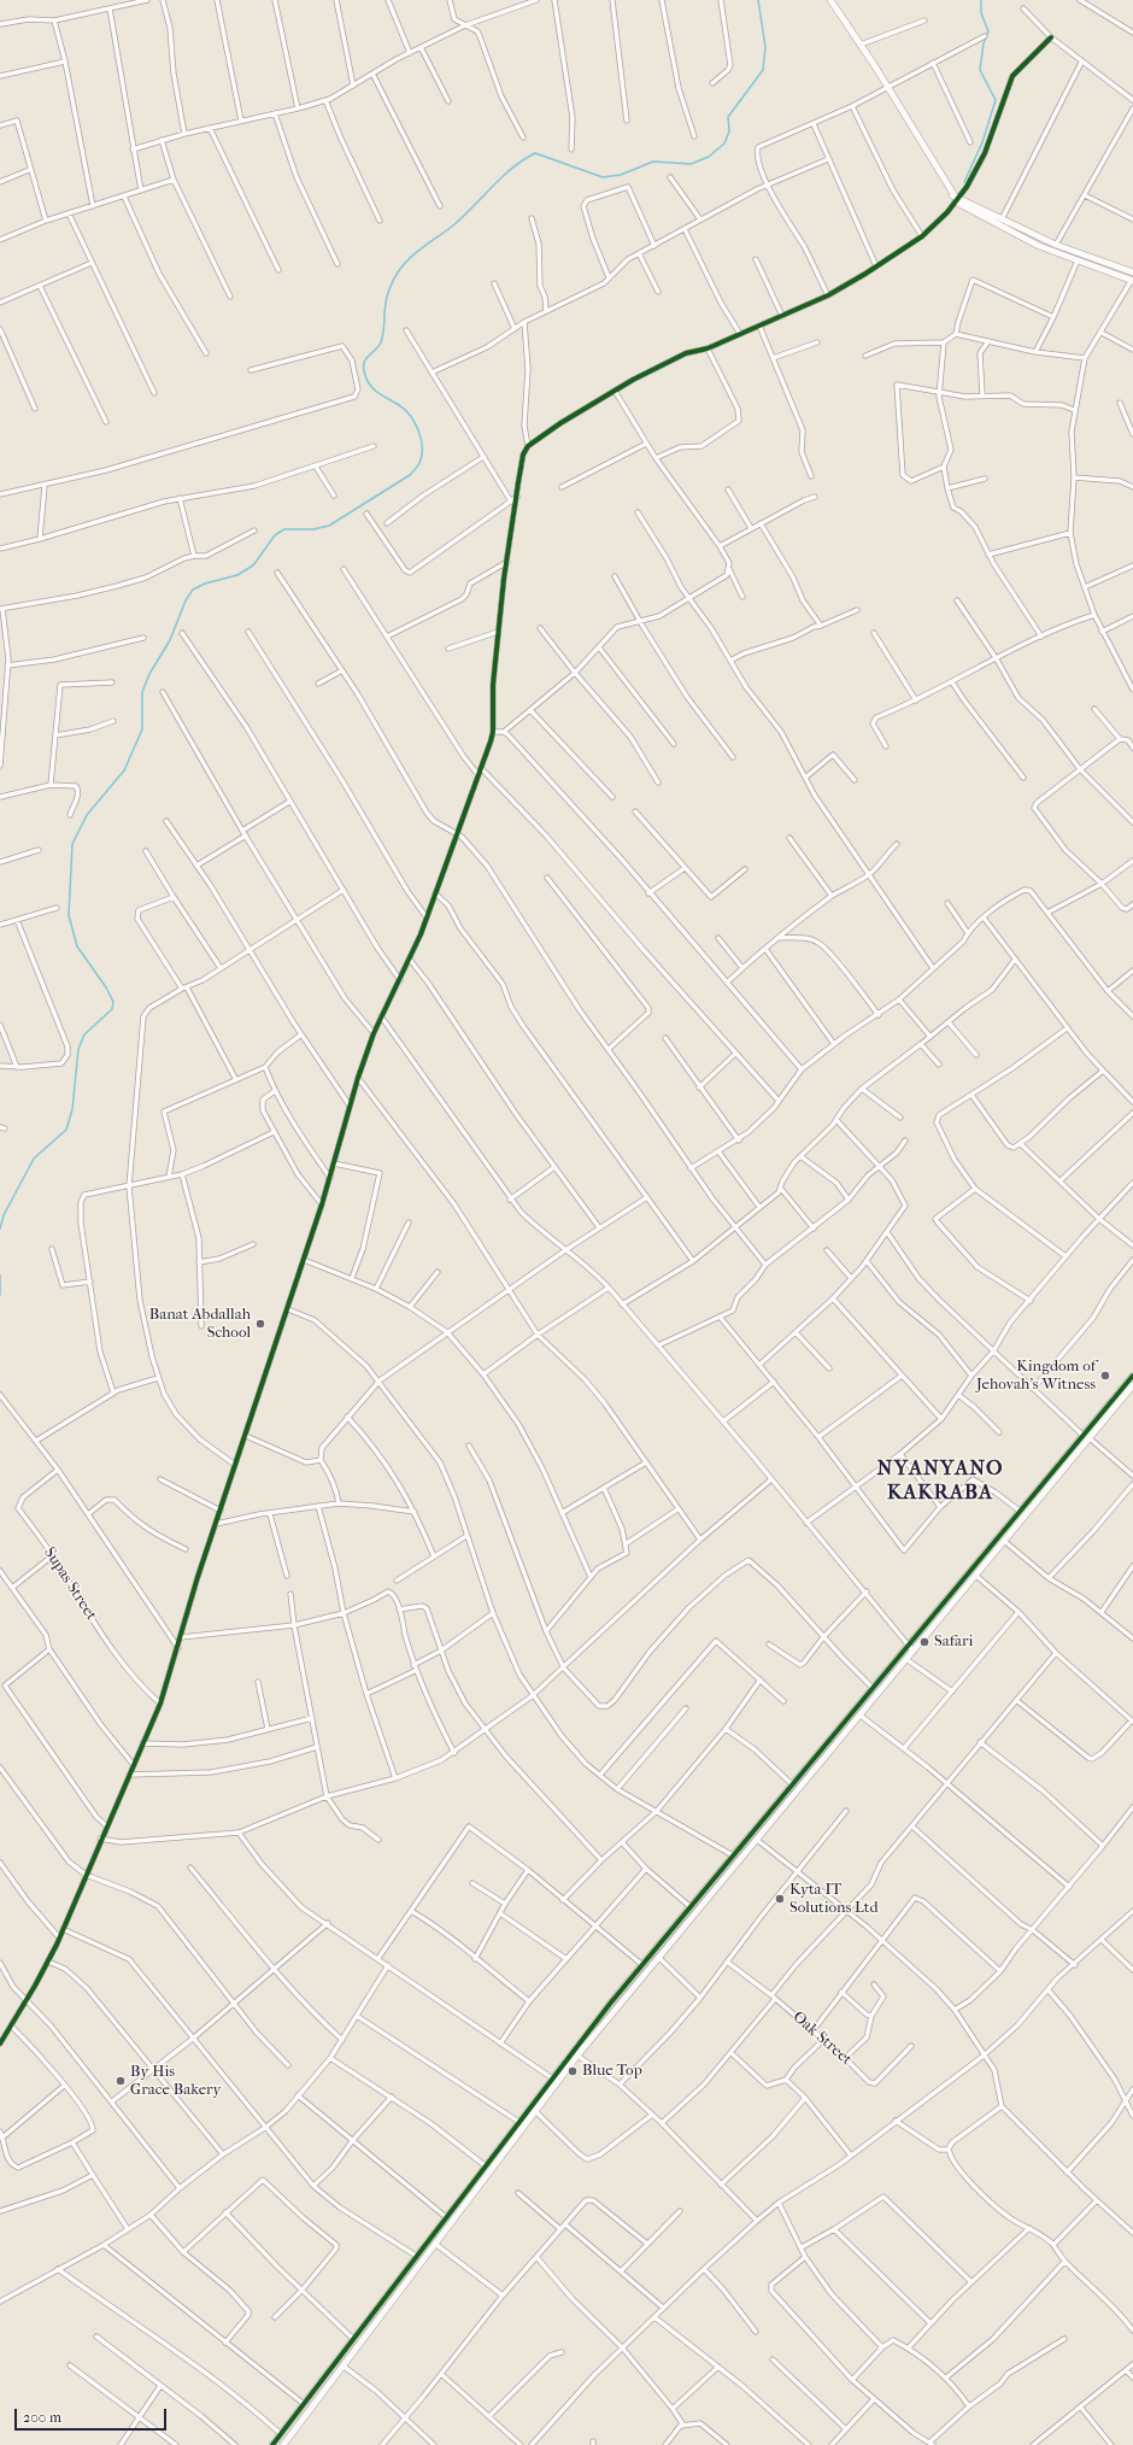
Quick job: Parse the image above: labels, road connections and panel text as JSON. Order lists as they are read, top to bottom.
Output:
{
  "streets": {
    "street": ["Supas Street", "Oak Street"]
  },
  "districts": ["NYANYANO KAKRABA"],
  "places": [
    "Banat Abdallah School",
    "Kingdom of Jehovah's Witness",
    "Safari",
    "Kyta IT Solutions Ltd",
    "Blue Top",
    "By His Grace Bakery"
  ],
  "scale_bar": "200 m"
}
